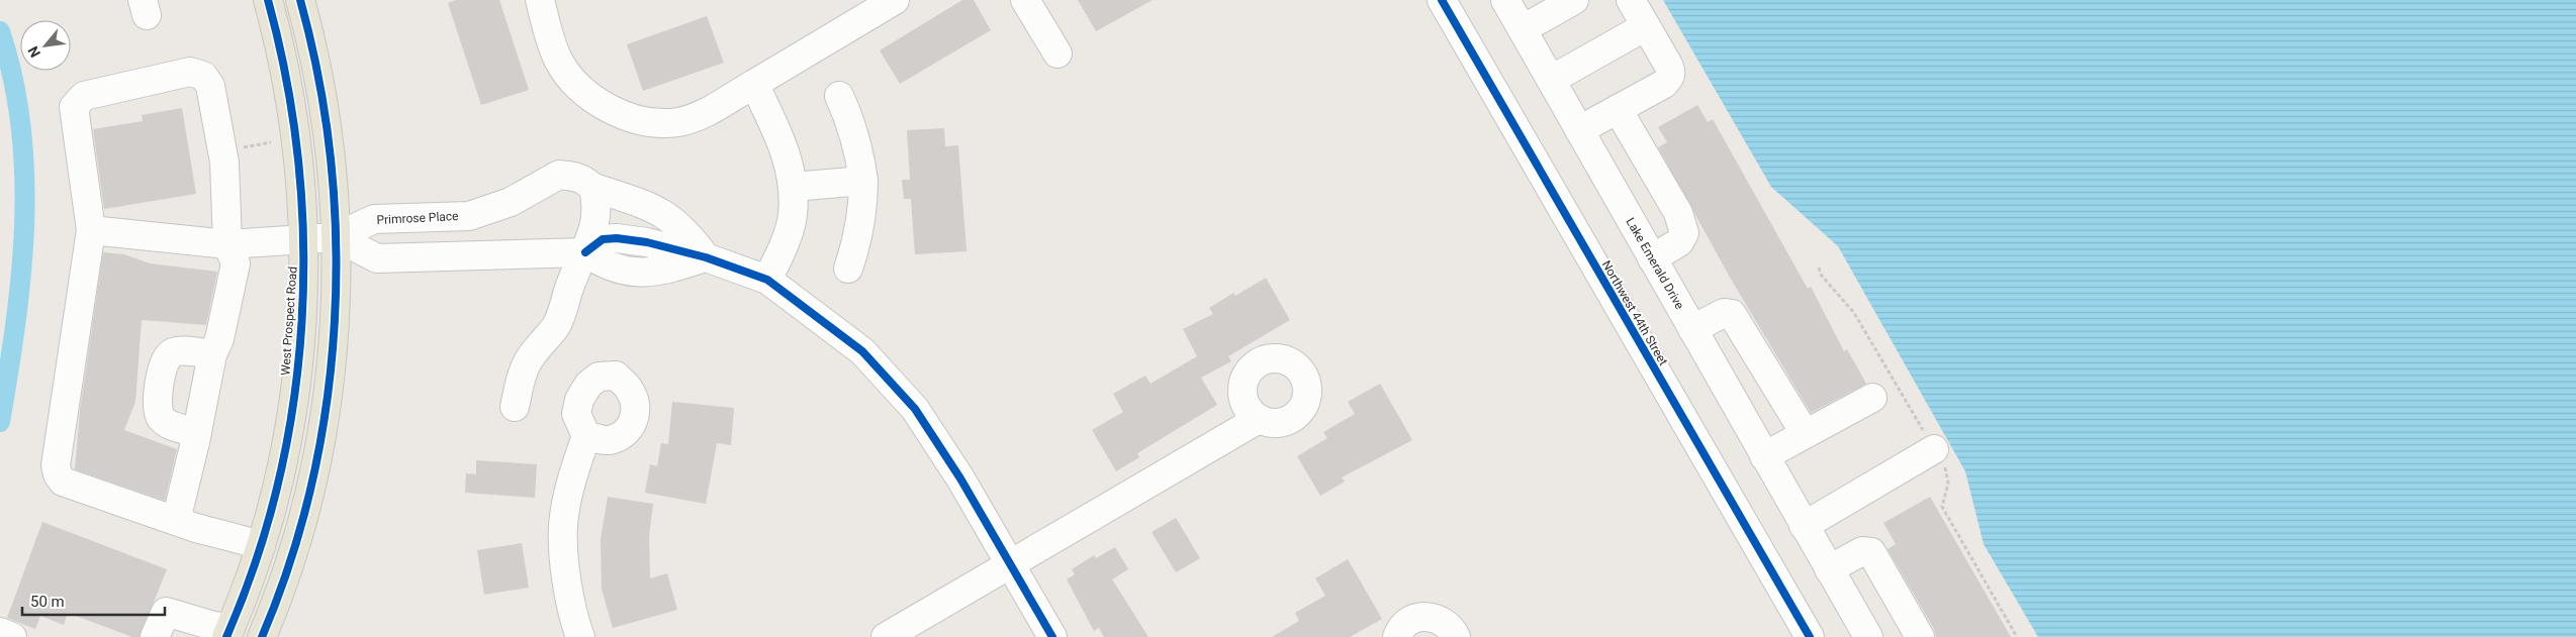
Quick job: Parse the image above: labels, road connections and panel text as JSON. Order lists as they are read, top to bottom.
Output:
{
  "streets": {
    "main road": ["West Prospect Road"],
    "street": ["Primrose Place", "Lake Emerald Drive", "Northwest 44th Street"]
  },
  "scale_bar": "50 m",
  "north": "bottom left"
}
